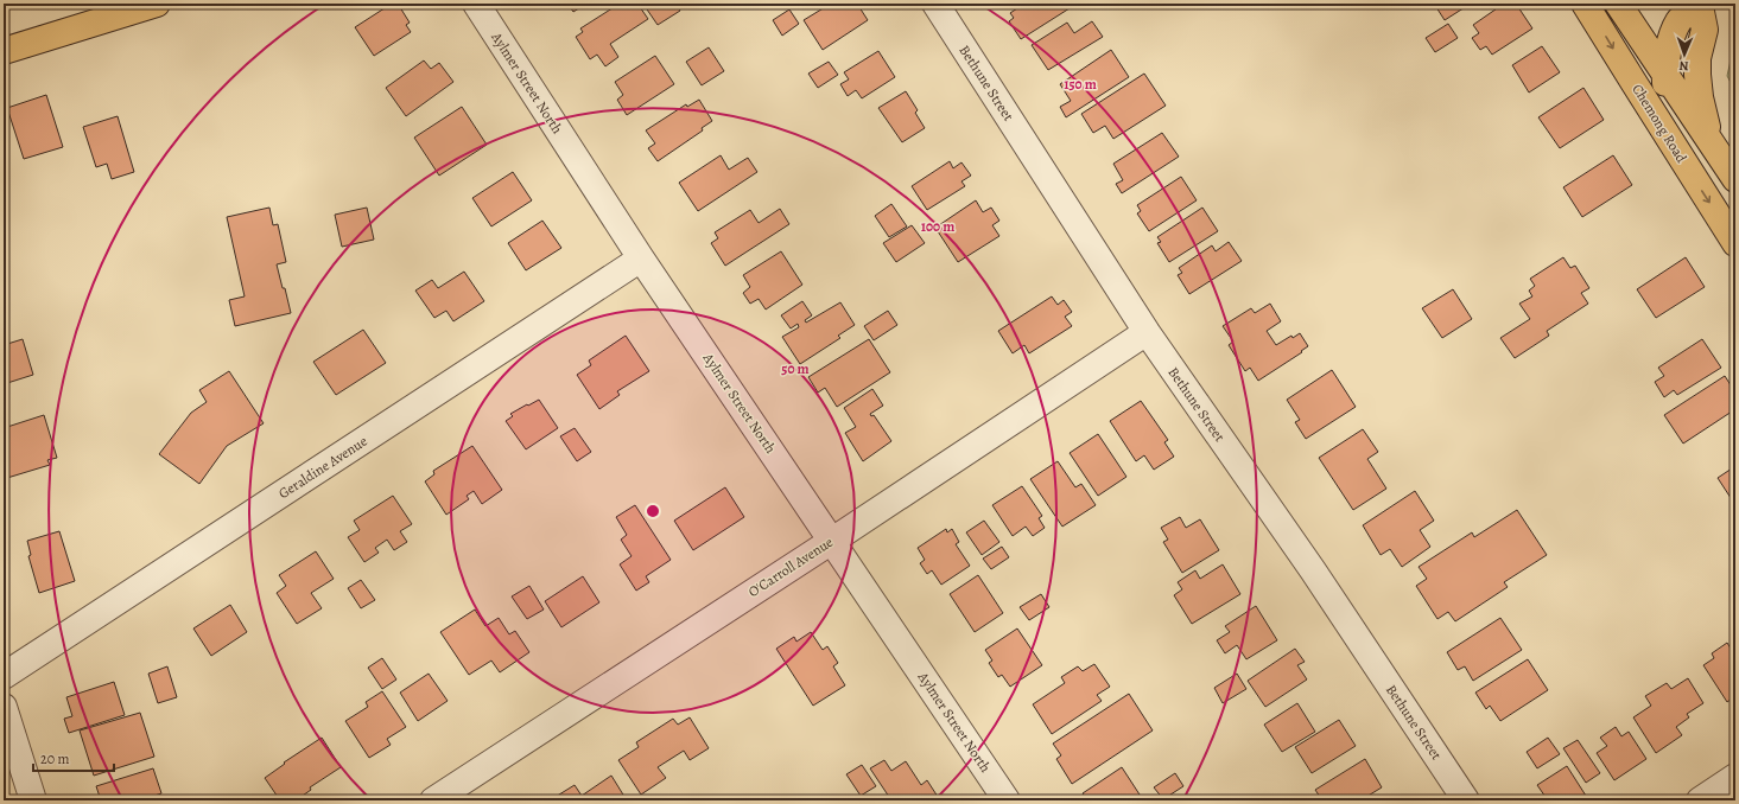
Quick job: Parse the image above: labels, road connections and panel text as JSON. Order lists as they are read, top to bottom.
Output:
{
  "streets": {
    "main road": ["Chemong Road"],
    "street": [
      "Aylmer Street North",
      "Bethune Street",
      "Geraldine Avenue",
      "O'Carroll Avenue"
    ]
  },
  "crossings": [
    ["Aylmer Street North", "Geraldine Avenue"],
    ["Aylmer Street North", "O'Carroll Avenue"],
    ["Bethune Street", "O'Carroll Avenue"]
  ],
  "scale_bar": "20 m",
  "north": "bottom",
  "rings": ["150 m", "100 m", "50 m"]
}
